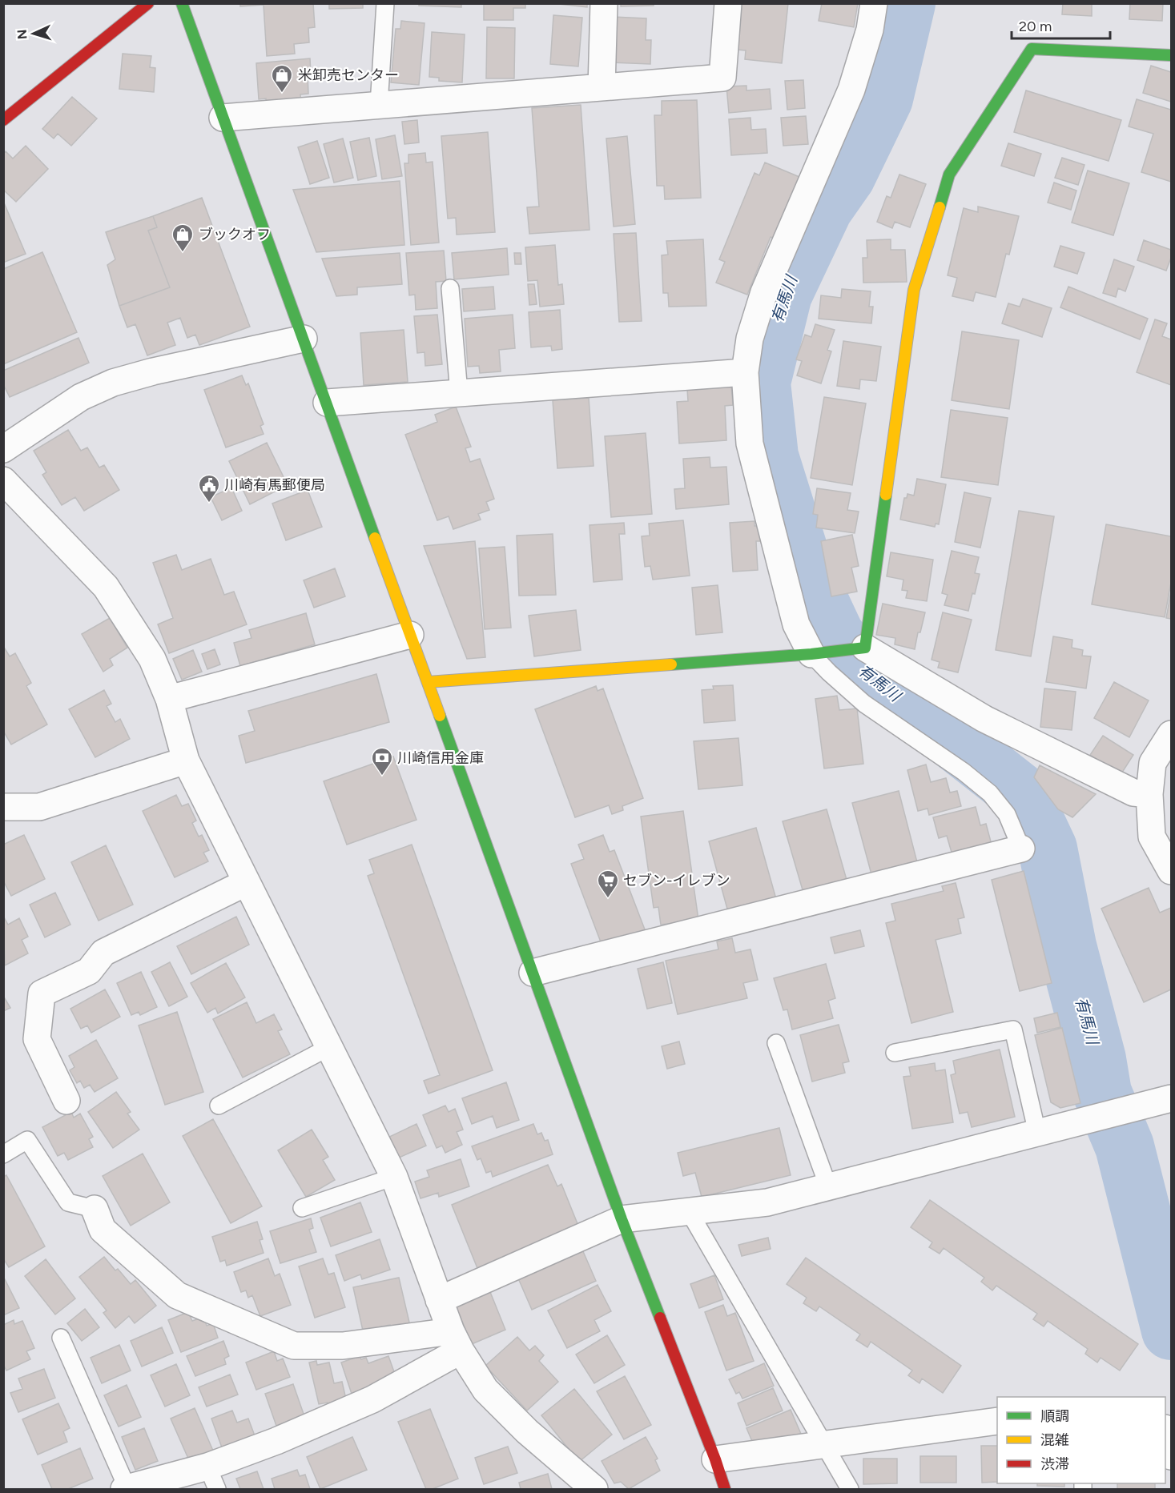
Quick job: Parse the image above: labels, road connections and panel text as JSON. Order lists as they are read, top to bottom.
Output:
{
  "water": ["有馬川"],
  "places": {
    "shop": ["米卸売センター", "ブックオフ"],
    "public building": ["川崎有馬郵便局"],
    "bank": ["川崎信用金庫"],
    "supermarket": ["セブン-イレブン"]
  },
  "legend": ["順調", "混雑", "渋滞"],
  "scale_bar": "20 m",
  "north": "left"
}
